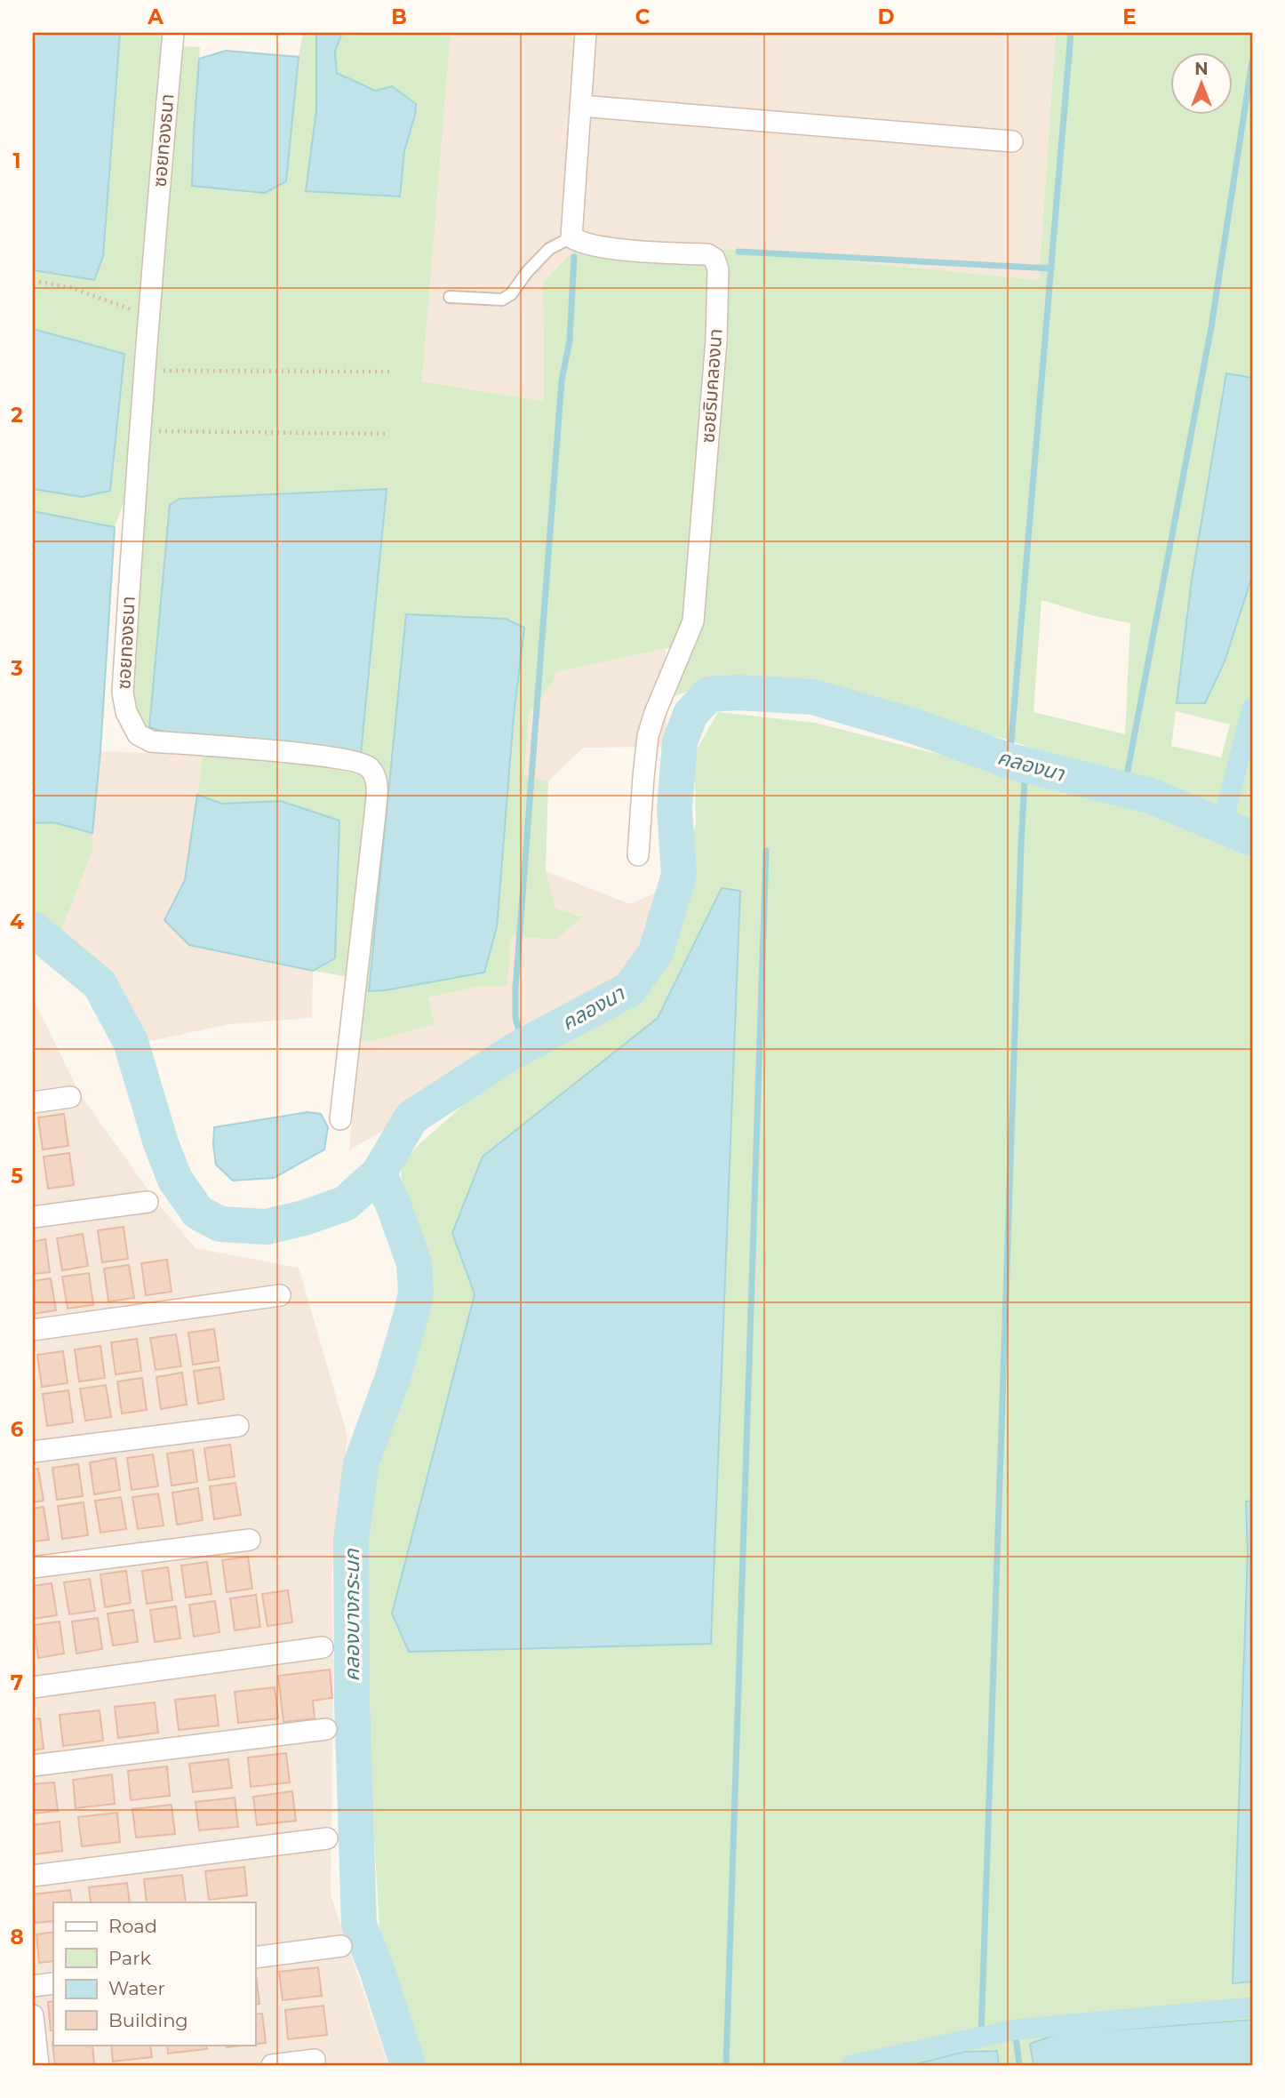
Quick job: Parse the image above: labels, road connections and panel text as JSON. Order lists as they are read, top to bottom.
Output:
{
  "streets": {
    "street": ["ซอยทองธนา", "ซอยริมคลองนา"]
  },
  "water": ["คลองนา", "คลองบางกระนก"],
  "legend": [
    "Road",
    "Park",
    "Water",
    "Building"
  ],
  "north": "top",
  "grid": {
    "columns": [
      "A",
      "B",
      "C",
      "D",
      "E"
    ],
    "rows": [
      "1",
      "2",
      "3",
      "4",
      "5",
      "6",
      "7",
      "8"
    ]
  }
}
